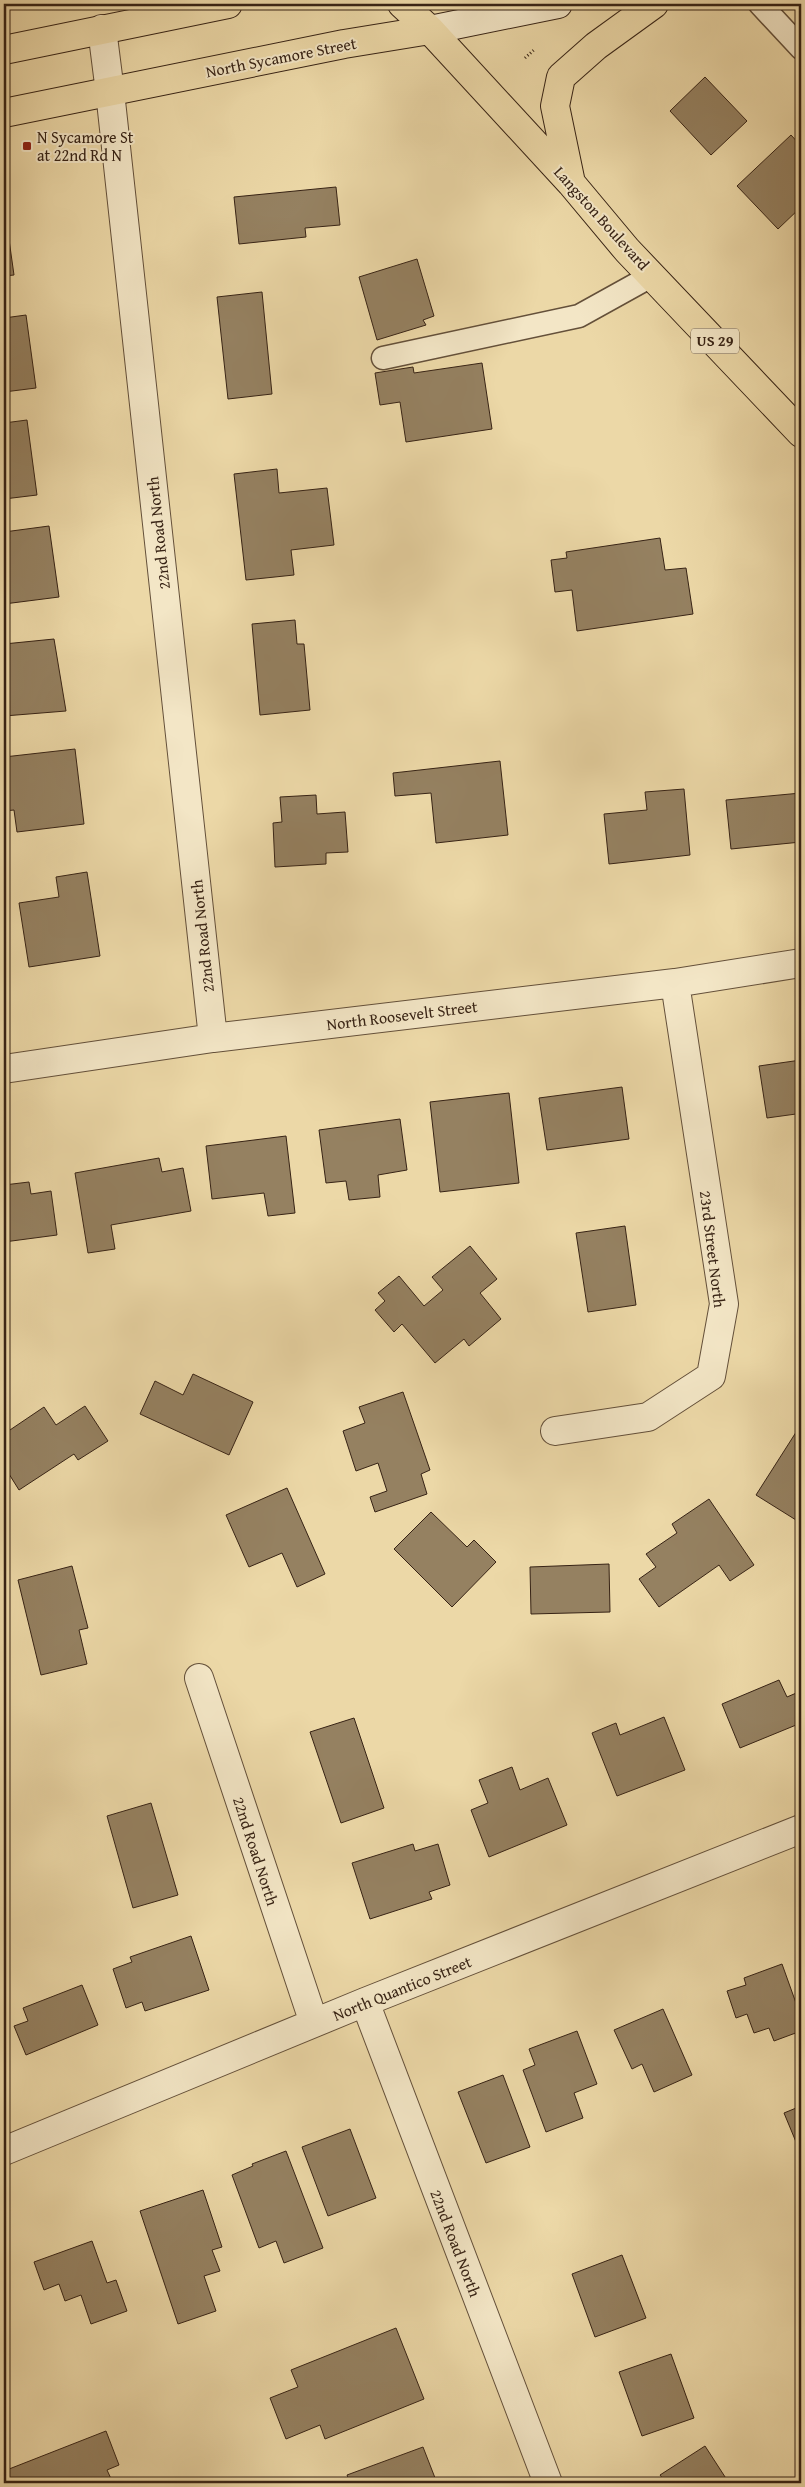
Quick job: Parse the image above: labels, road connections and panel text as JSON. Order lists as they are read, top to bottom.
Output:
{
  "streets": {
    "main road": ["North Sycamore Street", "Langston Boulevard", "US 29"],
    "street": [
      "22nd Road North",
      "North Roosevelt Street",
      "23rd Street North",
      "North Quantico Street"
    ]
  },
  "crossings": [
    ["North Sycamore Street", "Langston Boulevard"],
    ["North Sycamore Street", "22nd Road North"],
    ["22nd Road North", "North Roosevelt Street"],
    ["22nd Road North", "North Quantico Street"],
    ["North Roosevelt Street", "23rd Street North"]
  ],
  "places": {
    "transit": ["N Sycamore St at 22nd Rd N"]
  }
}
